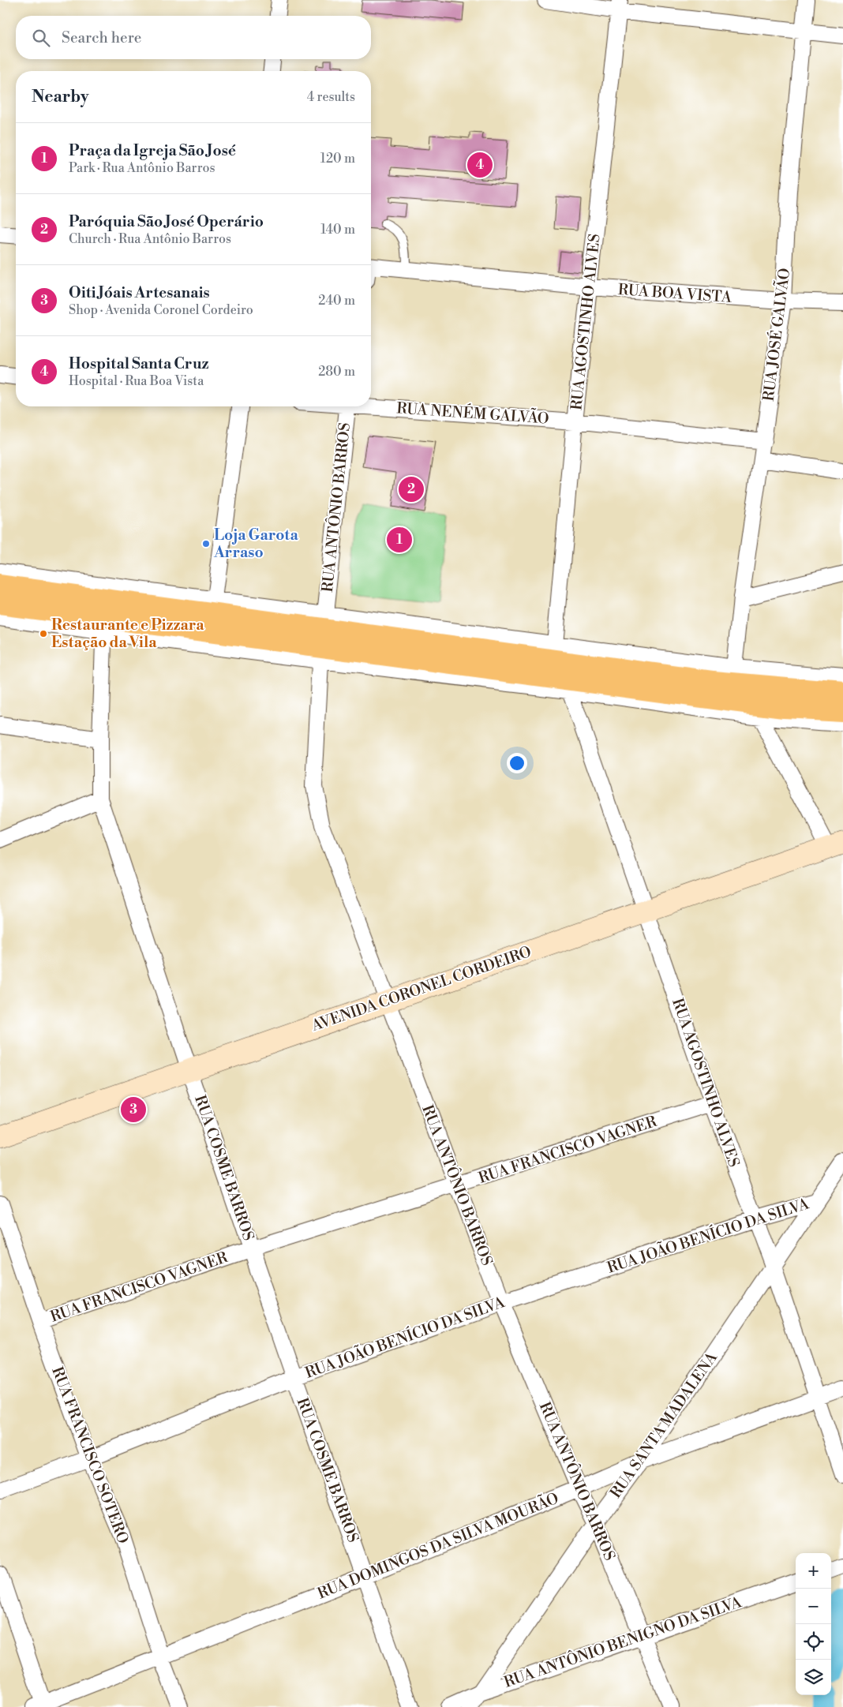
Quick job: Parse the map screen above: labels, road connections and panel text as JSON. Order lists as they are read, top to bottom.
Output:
{
  "streets": {
    "street": [
      "RUA BOA VISTA",
      "RUA AGOSTINHO ALVES",
      "RUA JOSÉ GALVÃO",
      "RUA NENÉM GALVÃO",
      "RUA ANTÔNIO BARROS",
      "AVENIDA CORONEL CORDEIRO",
      "RUA FRANCISCO VAGNER",
      "RUA COSME BARROS",
      "RUA JOÃO BENÍCIO DA SILVA",
      "RUA SANTA MADALENA",
      "RUA FRANCISCO SOTERO",
      "RUA DOMINGOS DA SILVA MOURÃO",
      "RUA ANTÔNIO BENIGNO DA SILVA"
    ]
  },
  "crossings": [
    ["RUA BOA VISTA", "RUA AGOSTINHO ALVES"],
    ["RUA BOA VISTA", "RUA JOSÉ GALVÃO"],
    ["RUA AGOSTINHO ALVES", "RUA NENÉM GALVÃO"],
    ["RUA AGOSTINHO ALVES", "AVENIDA CORONEL CORDEIRO"],
    ["RUA AGOSTINHO ALVES", "RUA FRANCISCO VAGNER"],
    ["RUA AGOSTINHO ALVES", "RUA JOÃO BENÍCIO DA SILVA"],
    ["RUA AGOSTINHO ALVES", "RUA SANTA MADALENA"],
    ["RUA AGOSTINHO ALVES", "RUA DOMINGOS DA SILVA MOURÃO"],
    ["RUA JOSÉ GALVÃO", "RUA NENÉM GALVÃO"],
    ["RUA ANTÔNIO BARROS", "AVENIDA CORONEL CORDEIRO"],
    ["RUA ANTÔNIO BARROS", "RUA FRANCISCO VAGNER"],
    ["RUA ANTÔNIO BARROS", "RUA JOÃO BENÍCIO DA SILVA"],
    ["RUA ANTÔNIO BARROS", "RUA SANTA MADALENA"],
    ["RUA ANTÔNIO BARROS", "RUA DOMINGOS DA SILVA MOURÃO"],
    ["RUA ANTÔNIO BARROS", "RUA ANTÔNIO BENIGNO DA SILVA"],
    ["AVENIDA CORONEL CORDEIRO", "RUA COSME BARROS"],
    ["RUA FRANCISCO VAGNER", "RUA COSME BARROS"],
    ["RUA FRANCISCO VAGNER", "RUA FRANCISCO SOTERO"],
    ["RUA COSME BARROS", "RUA JOÃO BENÍCIO DA SILVA"],
    ["RUA COSME BARROS", "RUA DOMINGOS DA SILVA MOURÃO"],
    ["RUA JOÃO BENÍCIO DA SILVA", "RUA SANTA MADALENA"],
    ["RUA JOÃO BENÍCIO DA SILVA", "RUA FRANCISCO SOTERO"],
    ["RUA SANTA MADALENA", "RUA DOMINGOS DA SILVA MOURÃO"],
    ["RUA SANTA MADALENA", "RUA ANTÔNIO BENIGNO DA SILVA"],
    ["RUA FRANCISCO SOTERO", "RUA DOMINGOS DA SILVA MOURÃO"]
  ],
  "places": ["Loja Garota Arraso", "Restaurante e Pizzara Estação da Vila"],
  "page": {
    "search": "Search here",
    "heading": ["Nearby", "4 results"],
    "list": [
      {
        "mark": "1",
        "name": "Praça da Igreja São José",
        "note": "Park · Rua Antônio Barros",
        "value": "120 m"
      },
      {
        "mark": "2",
        "name": "Paróquia São José Operário",
        "note": "Church · Rua Antônio Barros",
        "value": "140 m"
      },
      {
        "mark": "3",
        "name": "Oiti Jóais Artesanais",
        "note": "Shop · Avenida Coronel Cordeiro",
        "value": "240 m"
      },
      {
        "mark": "4",
        "name": "Hospital Santa Cruz",
        "note": "Hospital · Rua Boa Vista",
        "value": "280 m"
      }
    ],
    "pins": [
      "4",
      "2",
      "1",
      "3"
    ],
    "map_buttons": ["+", "−"]
  }
}
